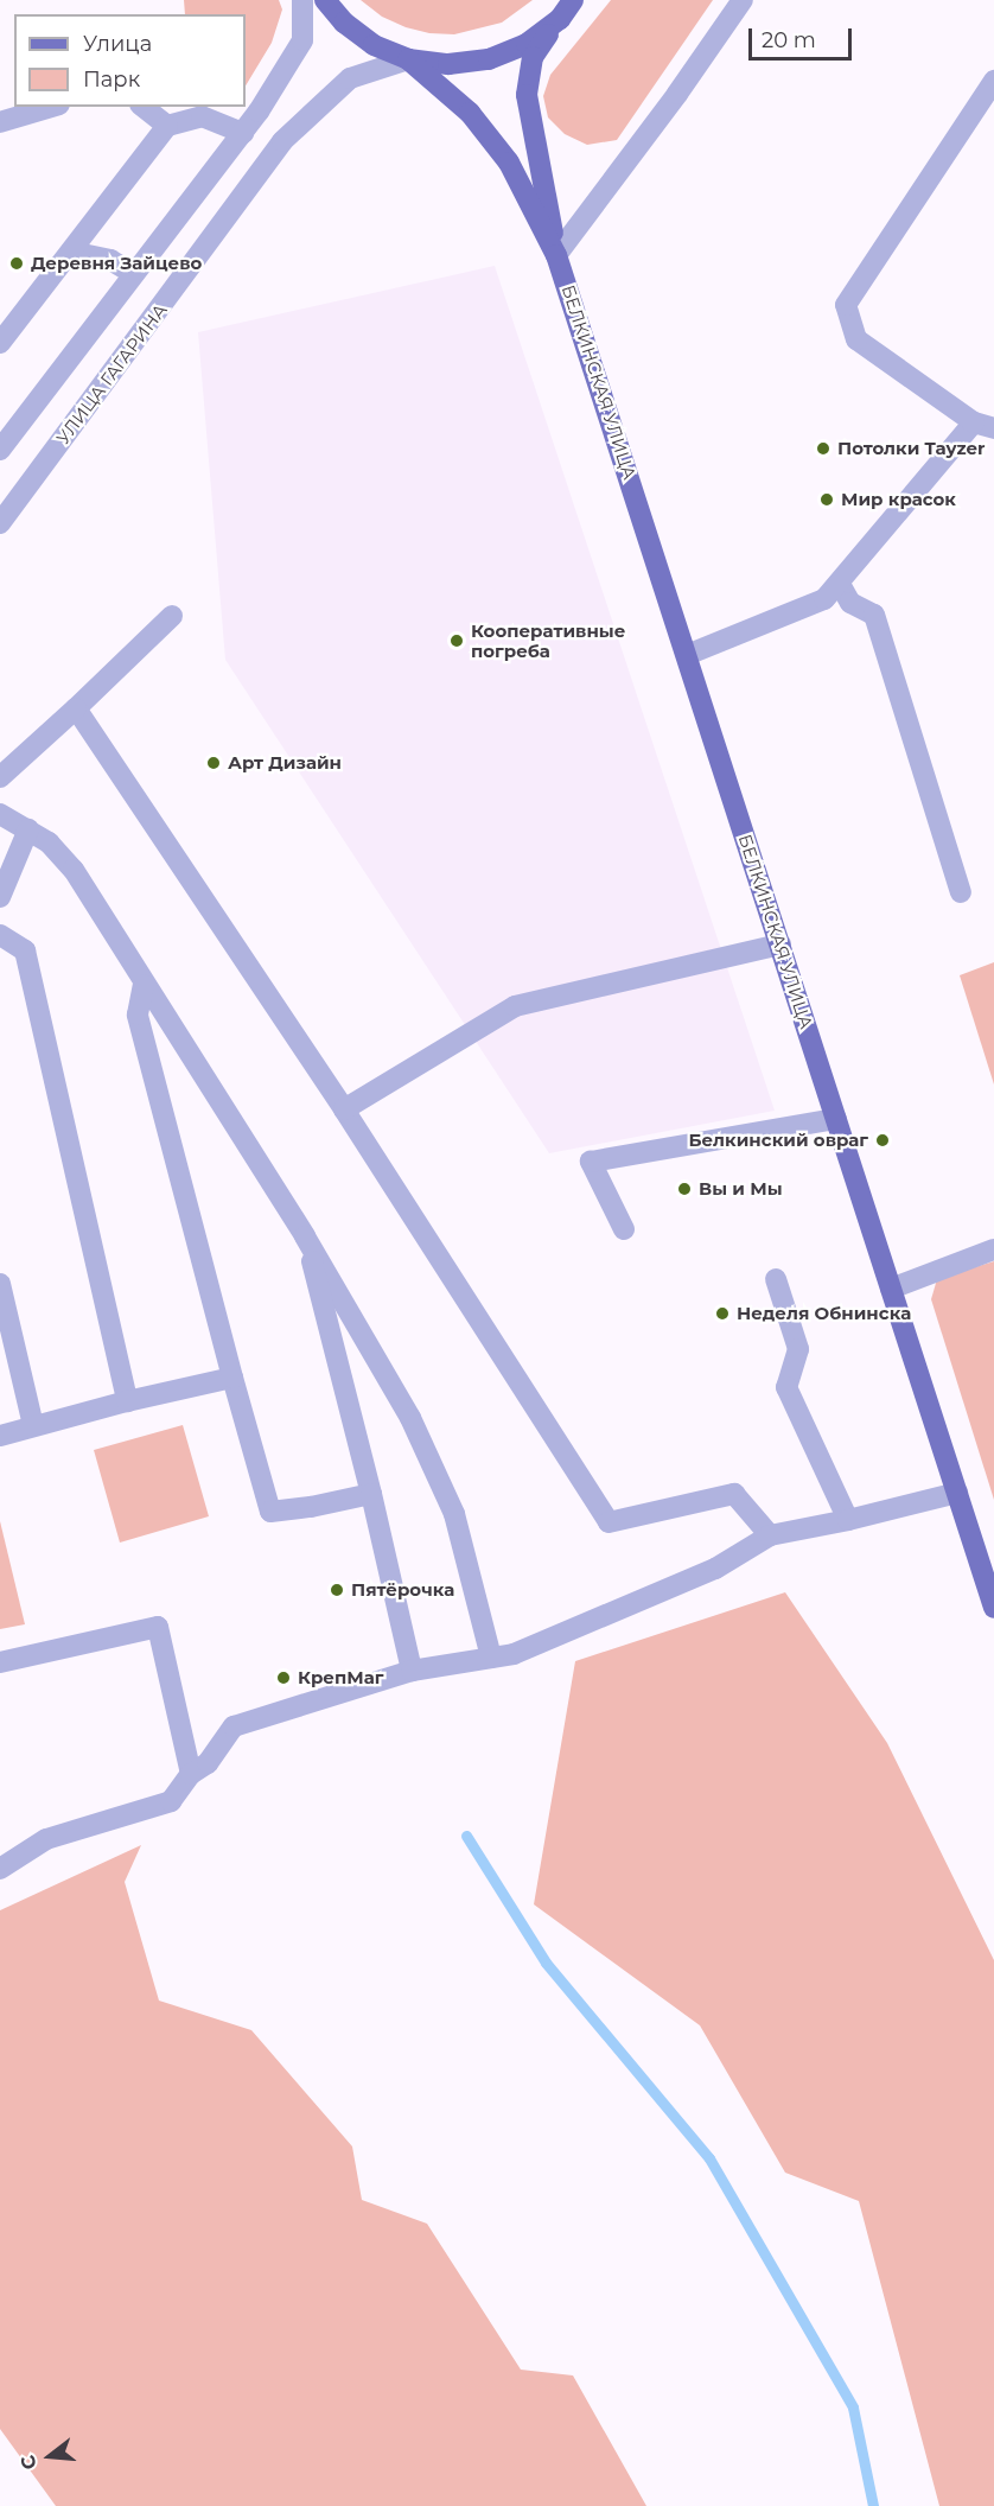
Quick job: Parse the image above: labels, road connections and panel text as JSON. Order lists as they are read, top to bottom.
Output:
{
  "streets": {
    "main road": ["БЕЛКИНСКАЯ УЛИЦА"],
    "street": ["УЛИЦА ГАГАРИНА"]
  },
  "crossings": [
    ["УЛИЦА ГАГАРИНА", "БЕЛКИНСКАЯ УЛИЦА"]
  ],
  "places": [
    "Деревня Зайцево",
    "Потолки Tayzer",
    "Мир красок",
    "Кооперативные погреба",
    "Арт Дизайн",
    "Белкинский овраг",
    "Вы и Мы",
    "Неделя Обнинска",
    "Пятёрочка",
    "КрепМаг"
  ],
  "legend": ["Улица", "Парк"],
  "scale_bar": "20 m",
  "north": "left"
}
